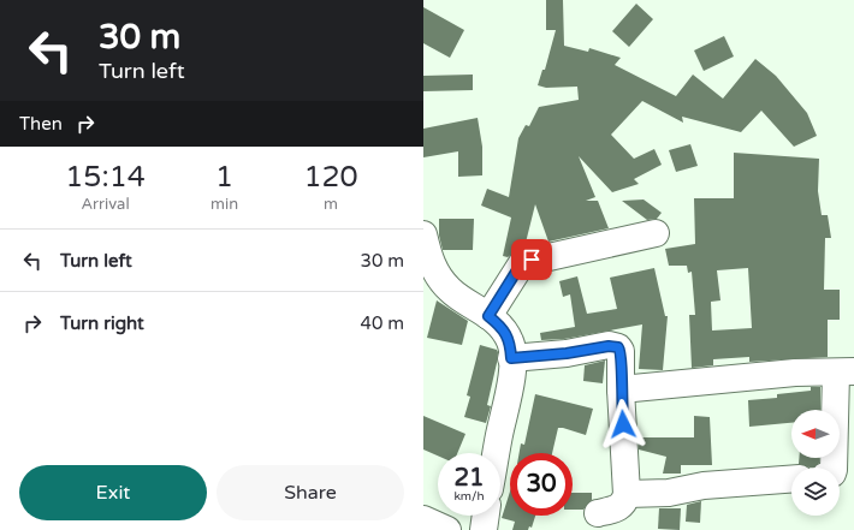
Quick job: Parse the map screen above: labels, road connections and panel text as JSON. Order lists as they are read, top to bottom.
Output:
{
  "north": "left",
  "page": {
    "turn": ["30 m", "Turn left"],
    "then": "Then",
    "eta": [
      "15:14",
      "Arrival",
      "1",
      "min",
      "120",
      "m"
    ],
    "list": [
      {
        "name": "Turn left",
        "value": "30 m"
      },
      {
        "name": "Turn right",
        "value": "40 m"
      }
    ],
    "speed": "21 km/h",
    "limit": "30",
    "buttons": ["Exit", "Share"]
  }
}
